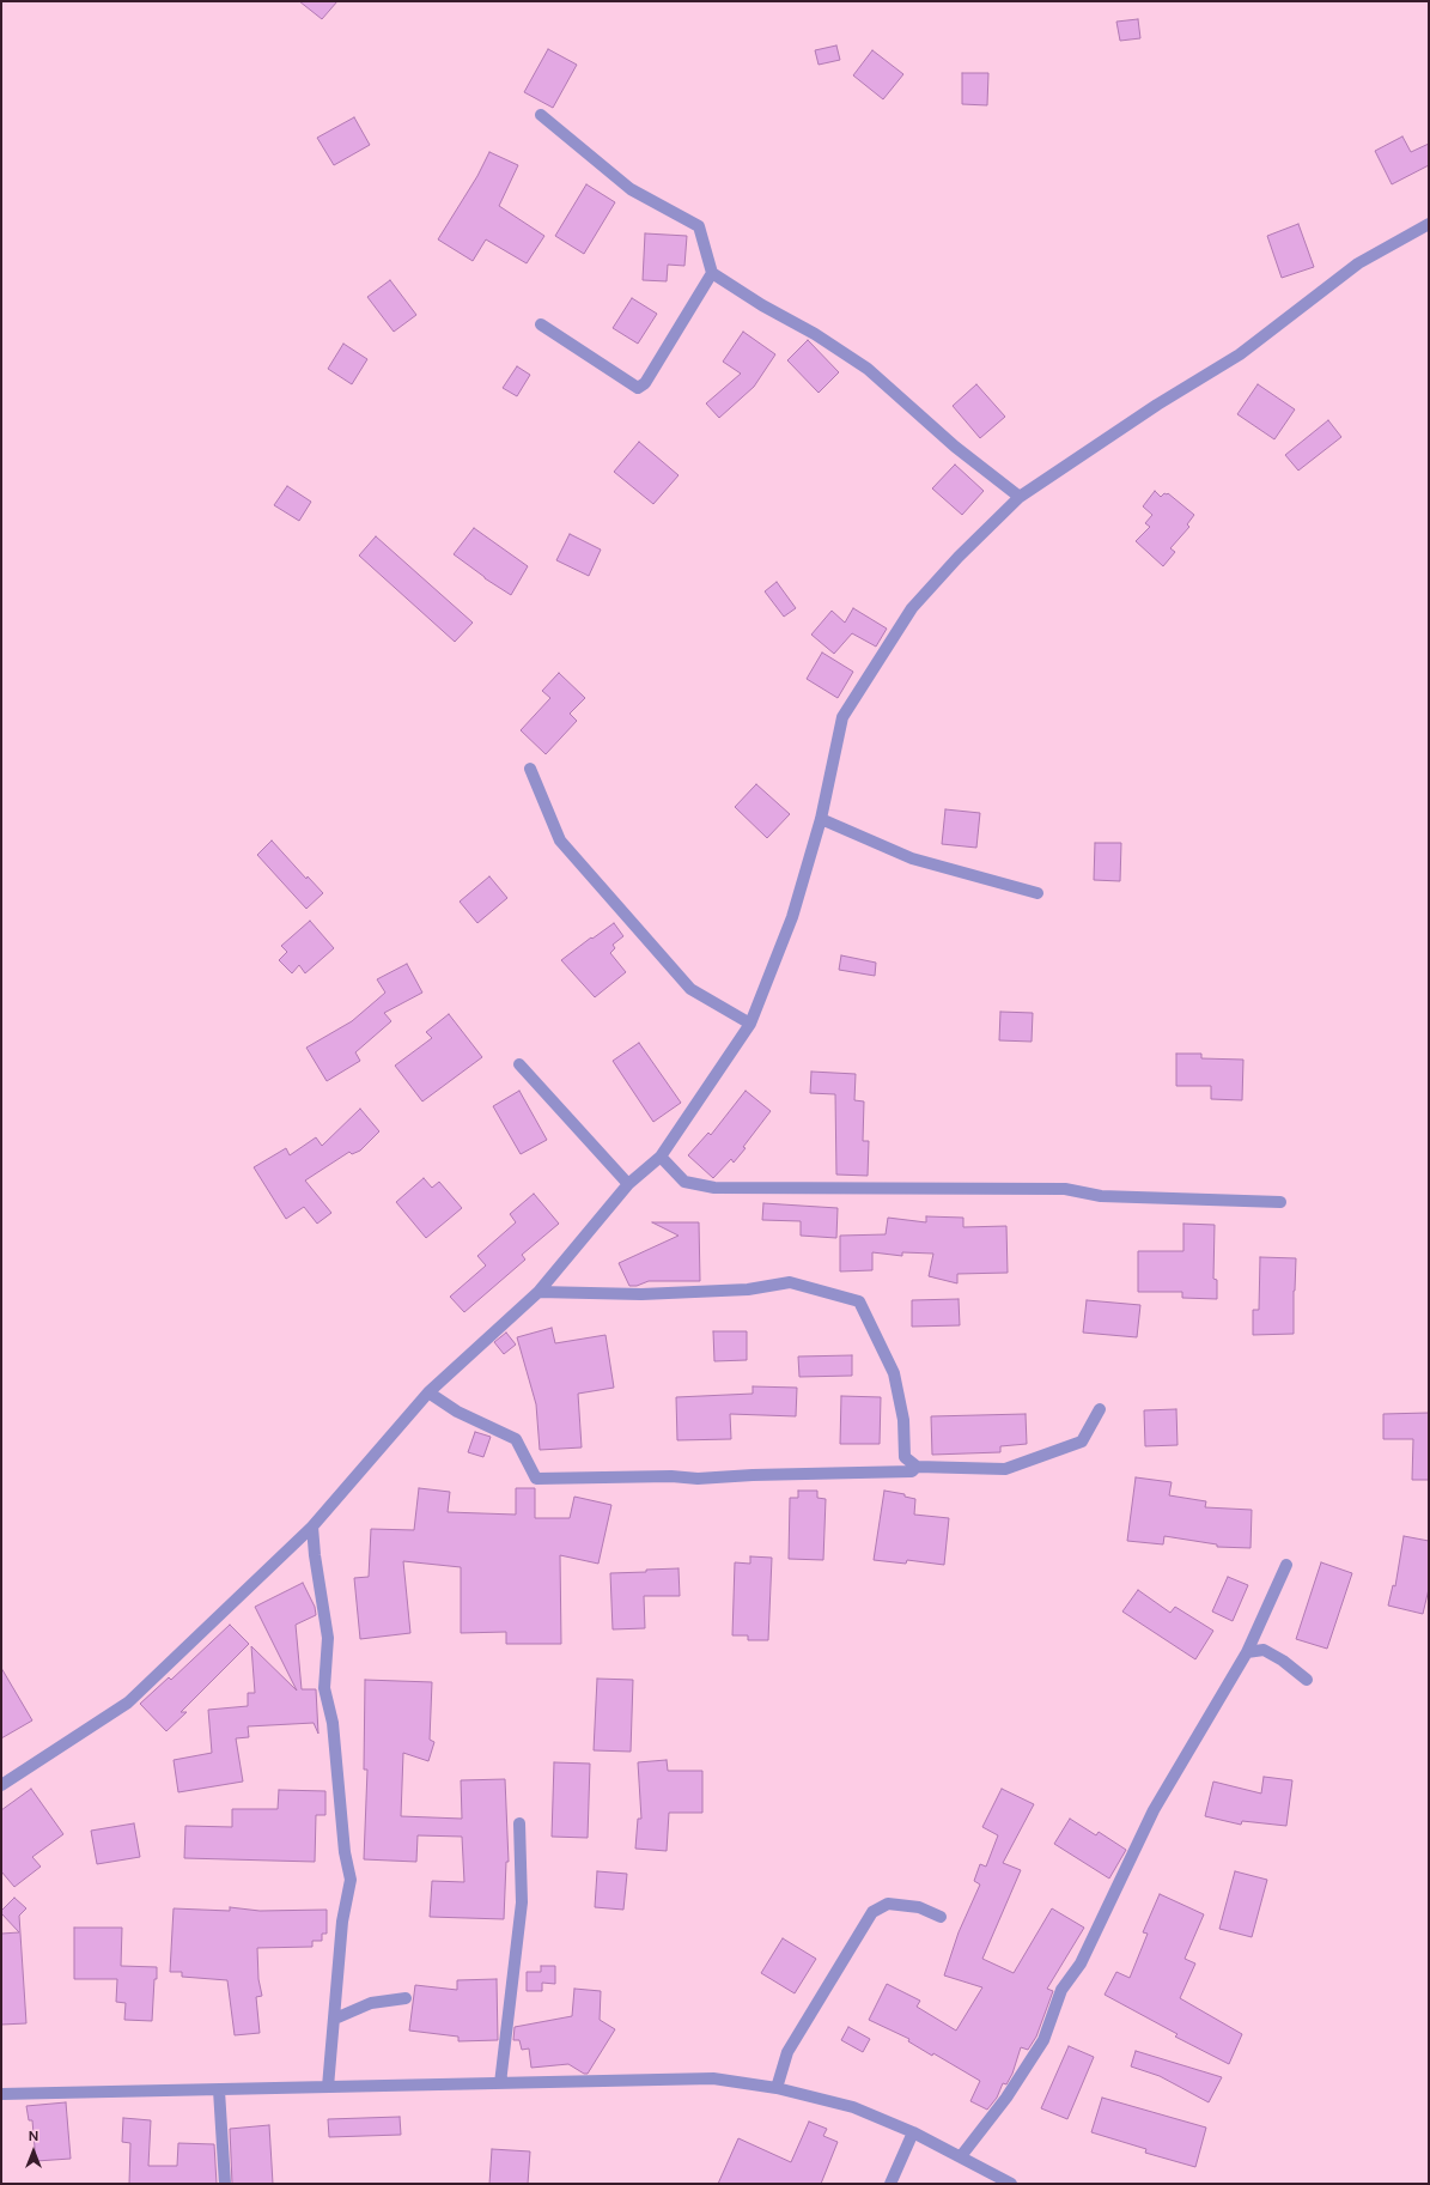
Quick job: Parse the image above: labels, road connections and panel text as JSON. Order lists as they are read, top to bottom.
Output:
{
  "north": "top"
}
